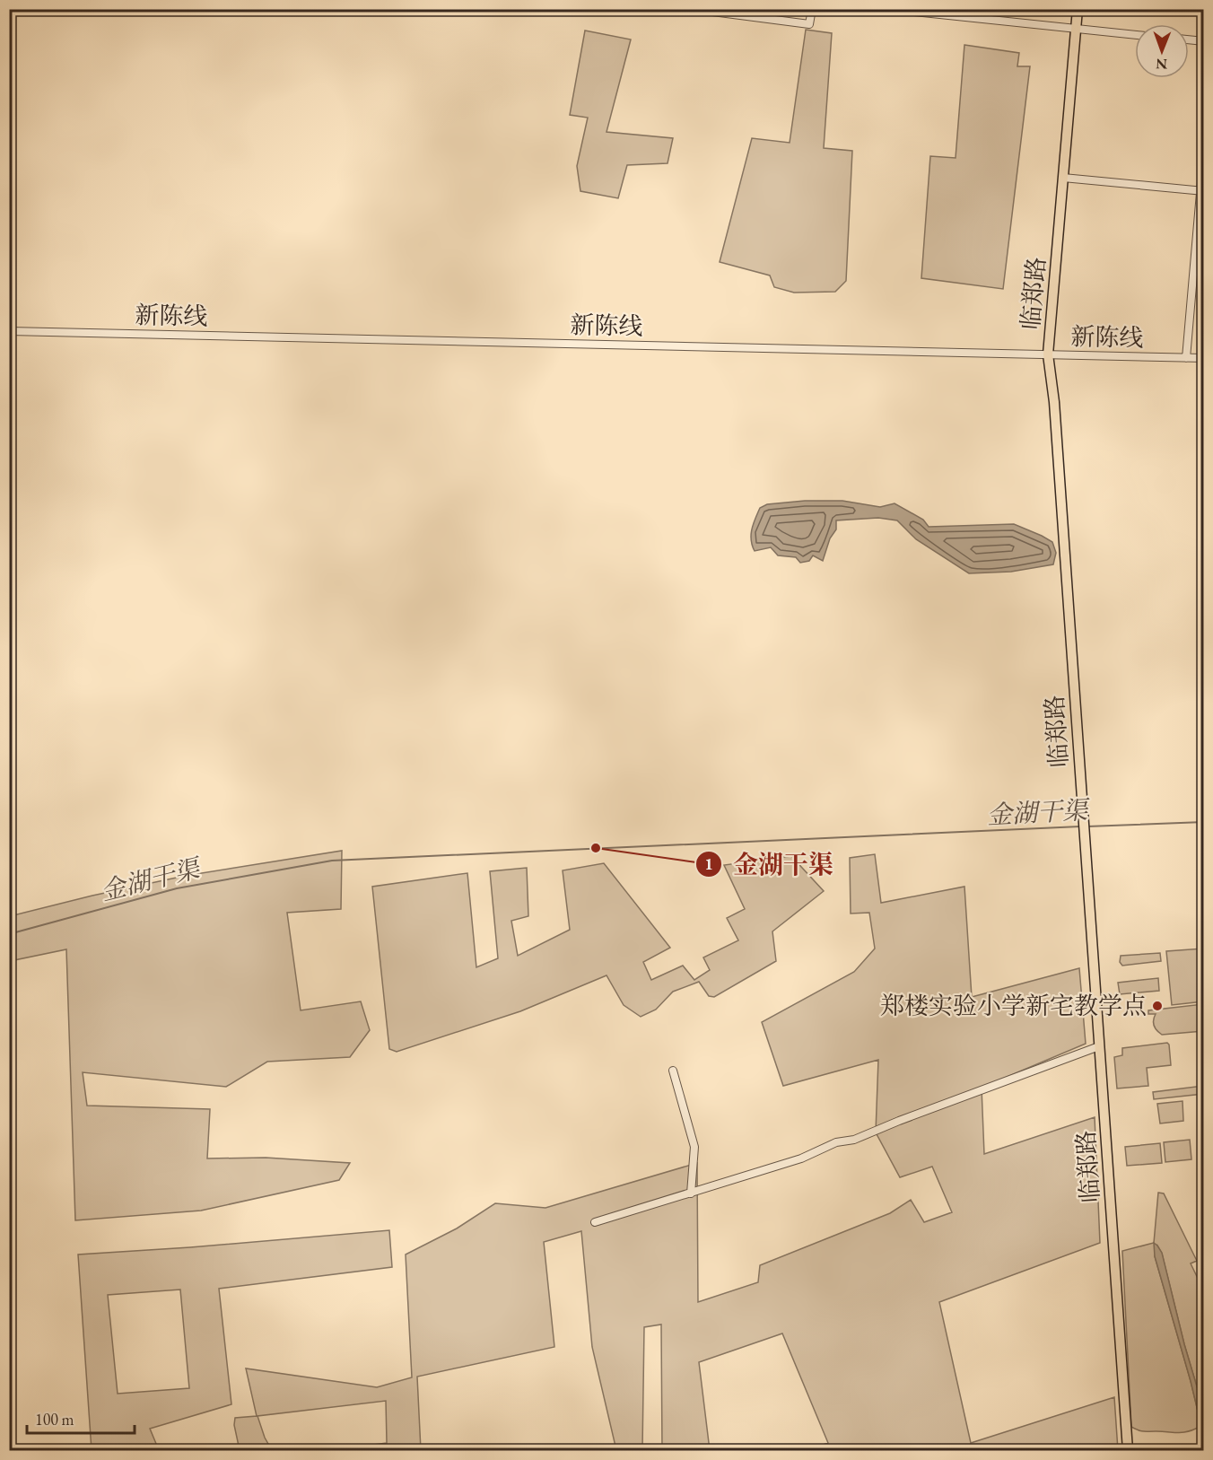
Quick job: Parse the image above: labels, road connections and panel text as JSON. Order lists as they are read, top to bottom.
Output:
{
  "streets": {
    "main road": ["临郑路"],
    "street": ["新陈线"]
  },
  "crossings": [
    ["临郑路", "新陈线"]
  ],
  "water": ["金湖干渠"],
  "places": ["金湖干渠", "郑楼实验小学新宅教学点"],
  "scale_bar": "100 m",
  "north": "bottom"
}
